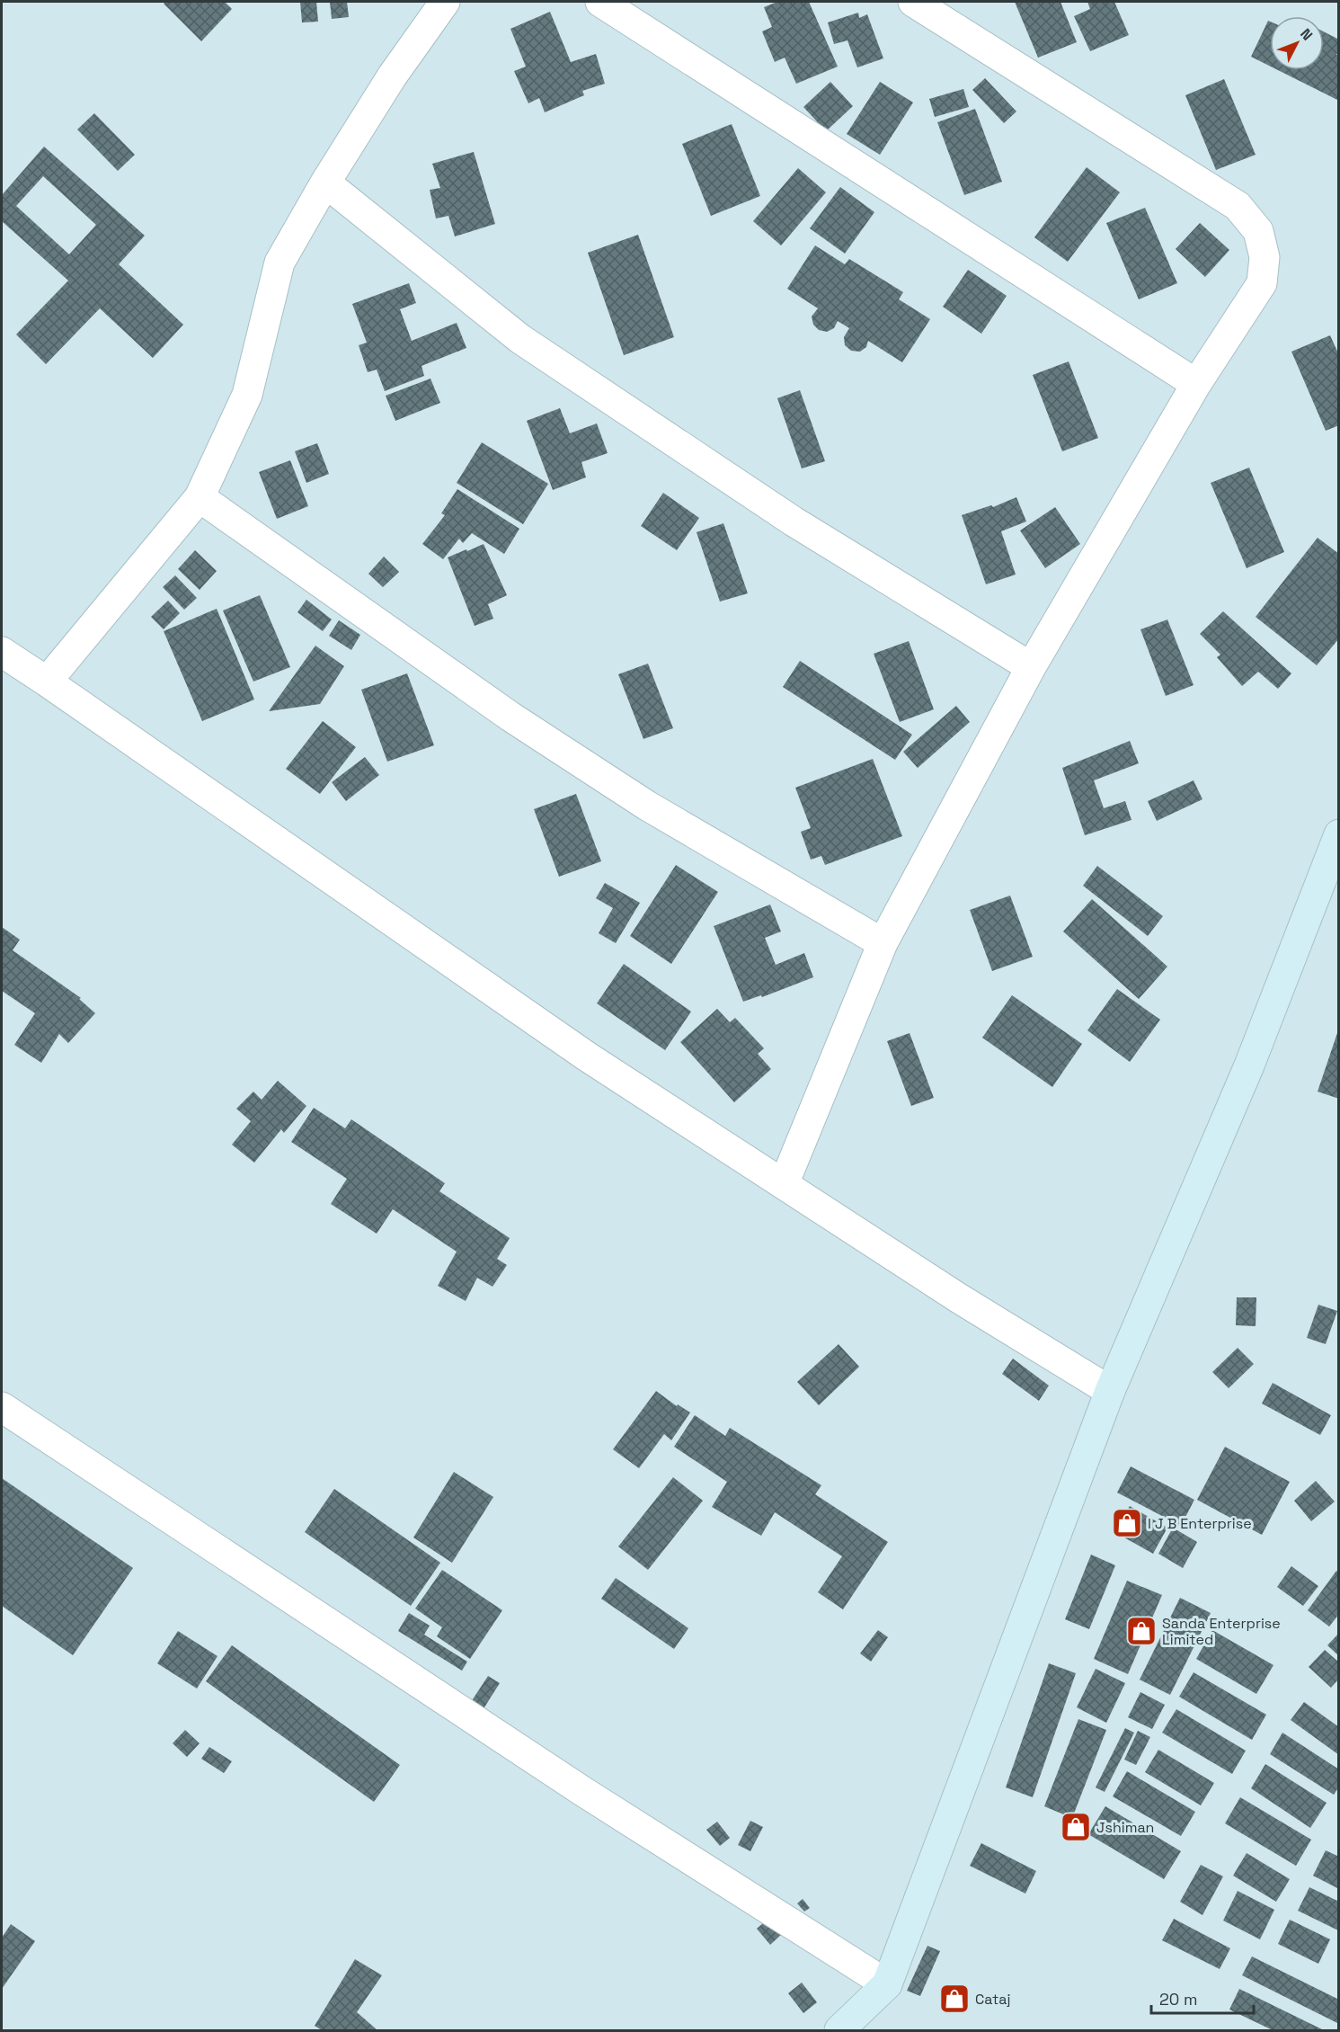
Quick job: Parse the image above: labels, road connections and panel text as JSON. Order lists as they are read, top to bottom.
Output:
{
  "places": {
    "shop": [
      "I J B Enterprise",
      "Sanda Enterprise Limited",
      "Jshiman",
      "Cataj"
    ]
  },
  "scale_bar": "20 m",
  "north": "top right"
}
